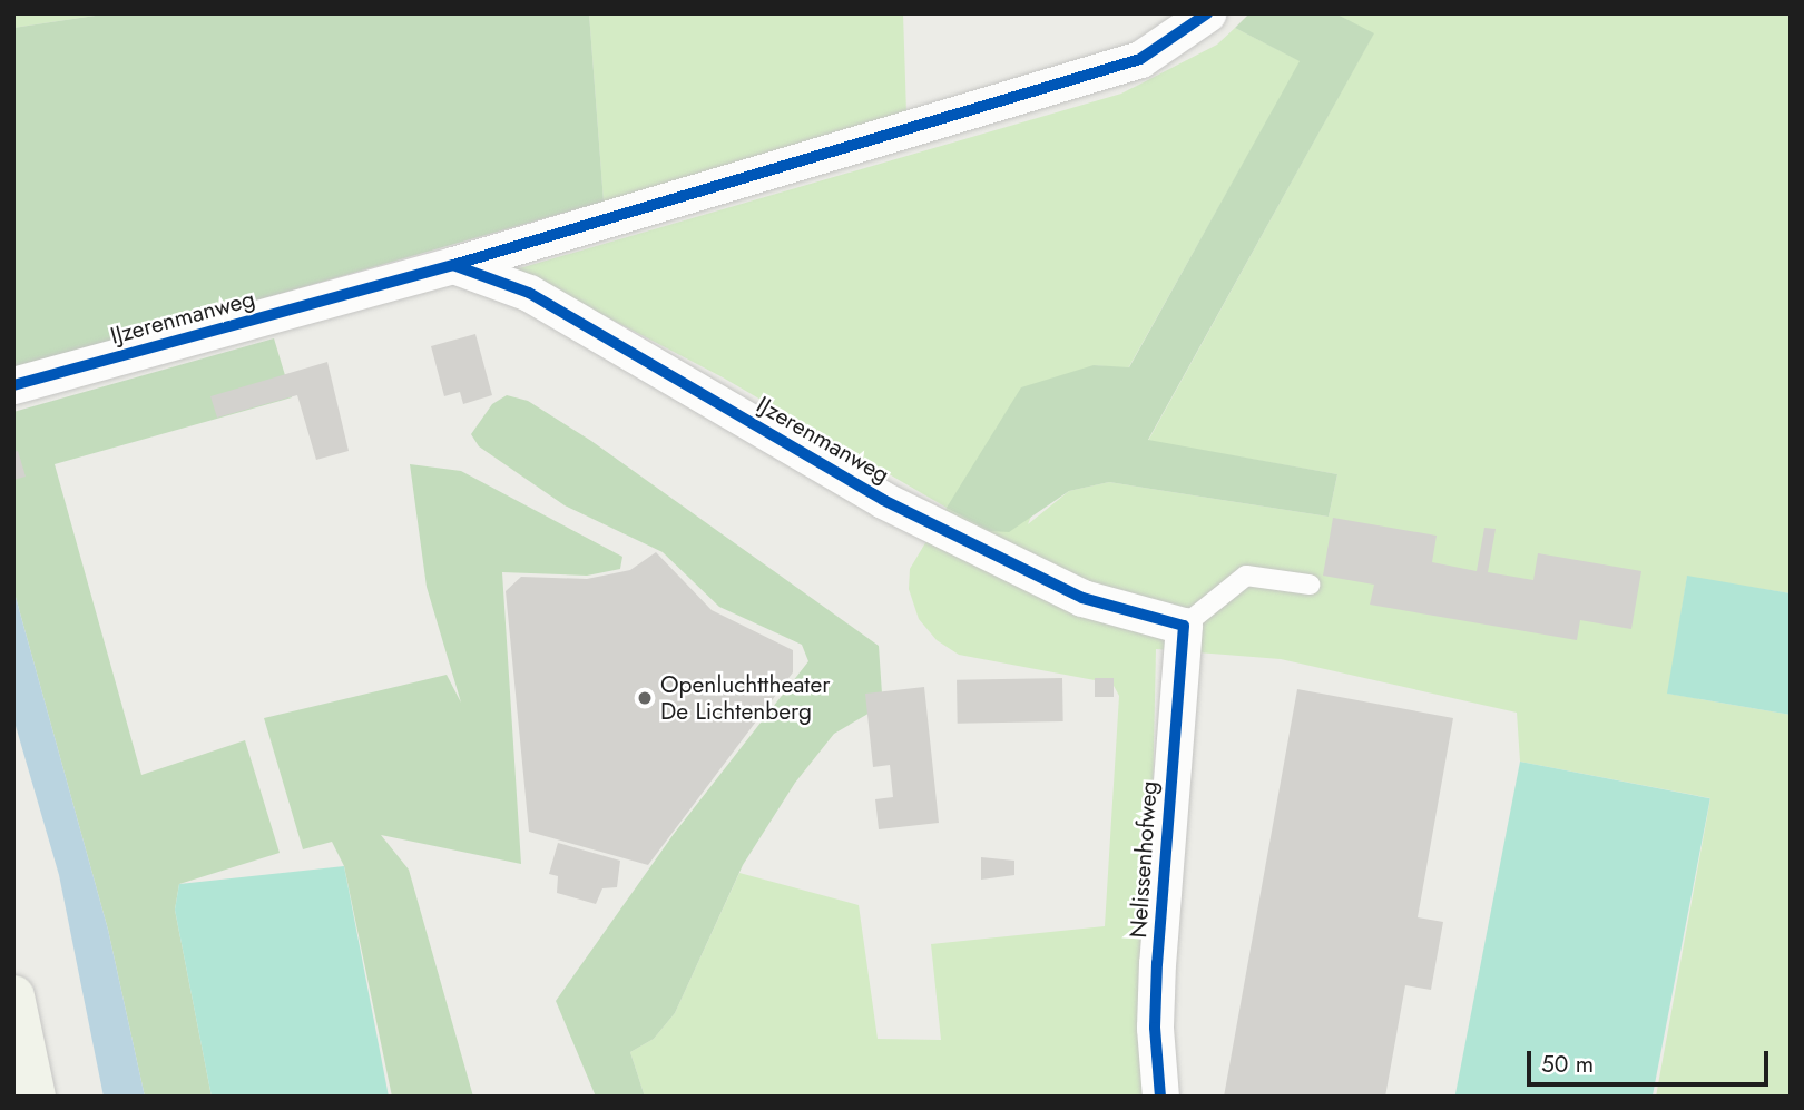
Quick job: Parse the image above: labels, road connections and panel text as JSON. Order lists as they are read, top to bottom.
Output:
{
  "streets": {
    "street": ["IJzerenmanweg", "Nelissenhofweg"]
  },
  "crossings": [
    ["IJzerenmanweg", "Nelissenhofweg"]
  ],
  "places": ["Openluchttheater De Lichtenberg"],
  "scale_bar": "50 m"
}
